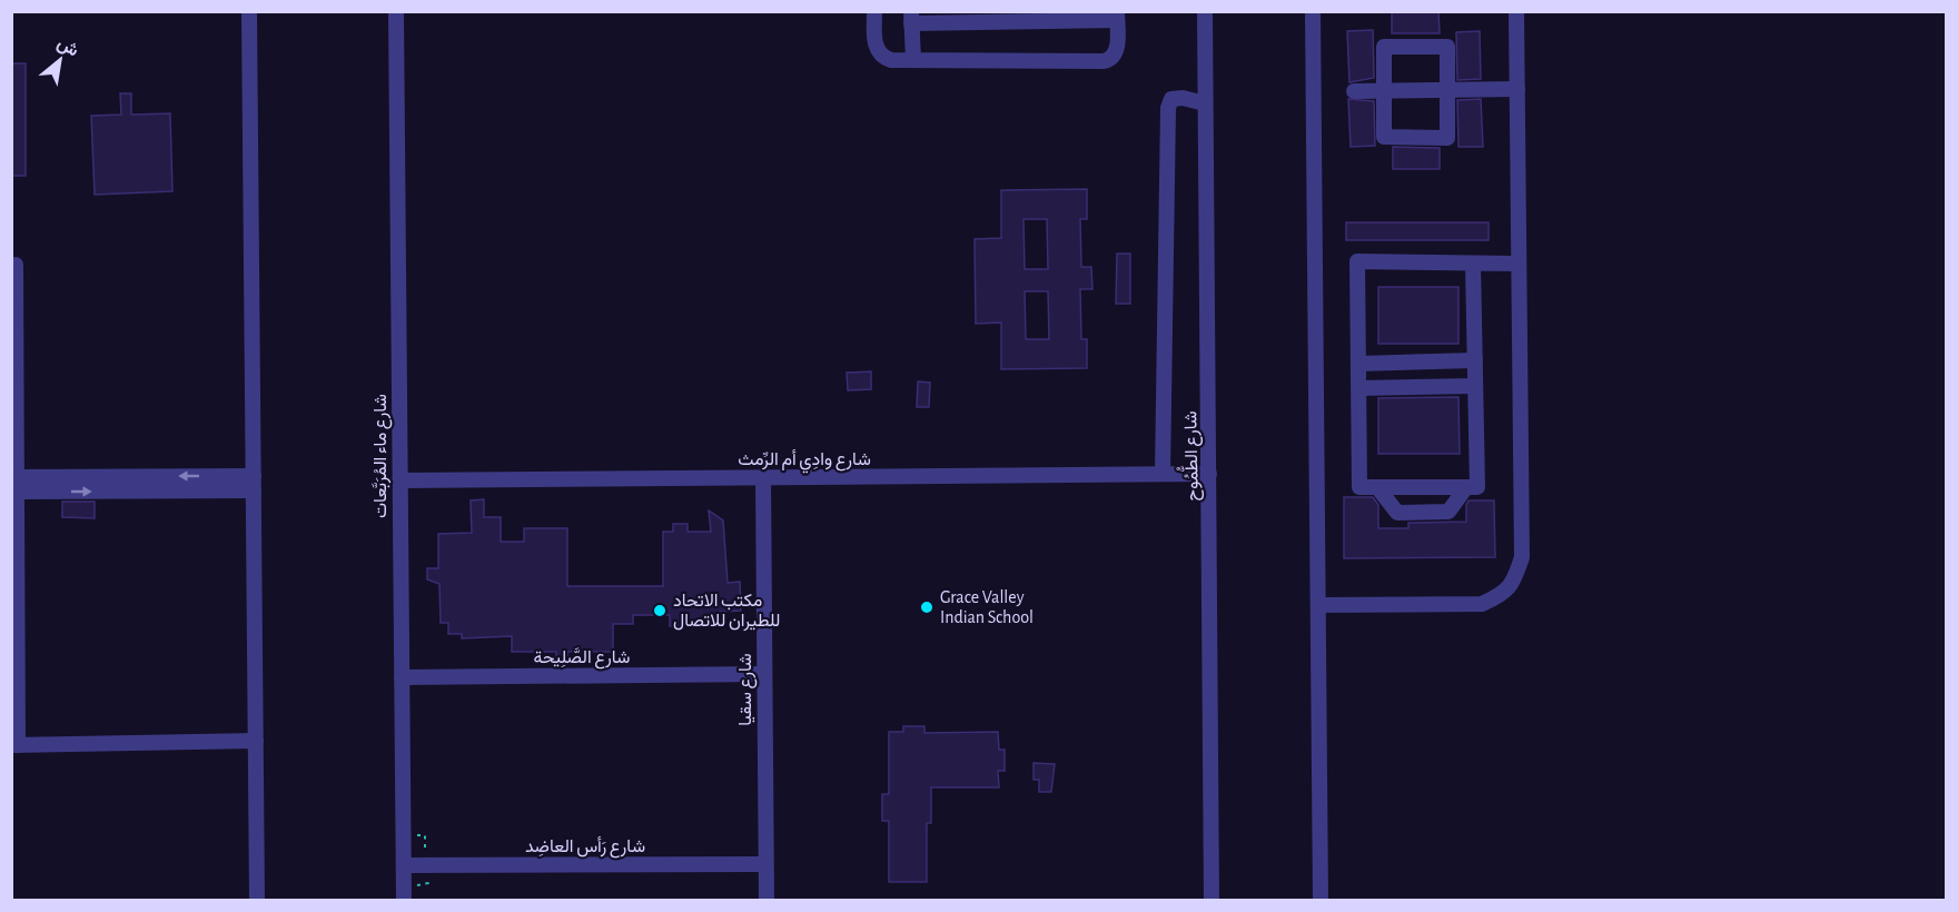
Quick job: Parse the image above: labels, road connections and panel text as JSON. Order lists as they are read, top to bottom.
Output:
{
  "streets": {
    "street": [
      "شارع ماء المُرَبَّعات",
      "شارع الطُّمُوح",
      "شارع وادِي أم الرِّمث",
      "شارع الصَّلِيحة",
      "شارع سقيا",
      "شارع رَأس العاضِد"
    ]
  },
  "crossings": [
    ["شارع ماء المُرَبَّعات", "شارع وادِي أم الرِّمث"],
    ["شارع ماء المُرَبَّعات", "شارع الصَّلِيحة"],
    ["شارع ماء المُرَبَّعات", "شارع رَأس العاضِد"],
    ["شارع الطُّمُوح", "شارع وادِي أم الرِّمث"],
    ["شارع وادِي أم الرِّمث", "شارع سقيا"],
    ["شارع الصَّلِيحة", "شارع سقيا"],
    ["شارع سقيا", "شارع رَأس العاضِد"]
  ],
  "places": ["Grace Valley Indian School", "مكتب الاتحاد للطيران للاتصال"],
  "north": "top right"
}
